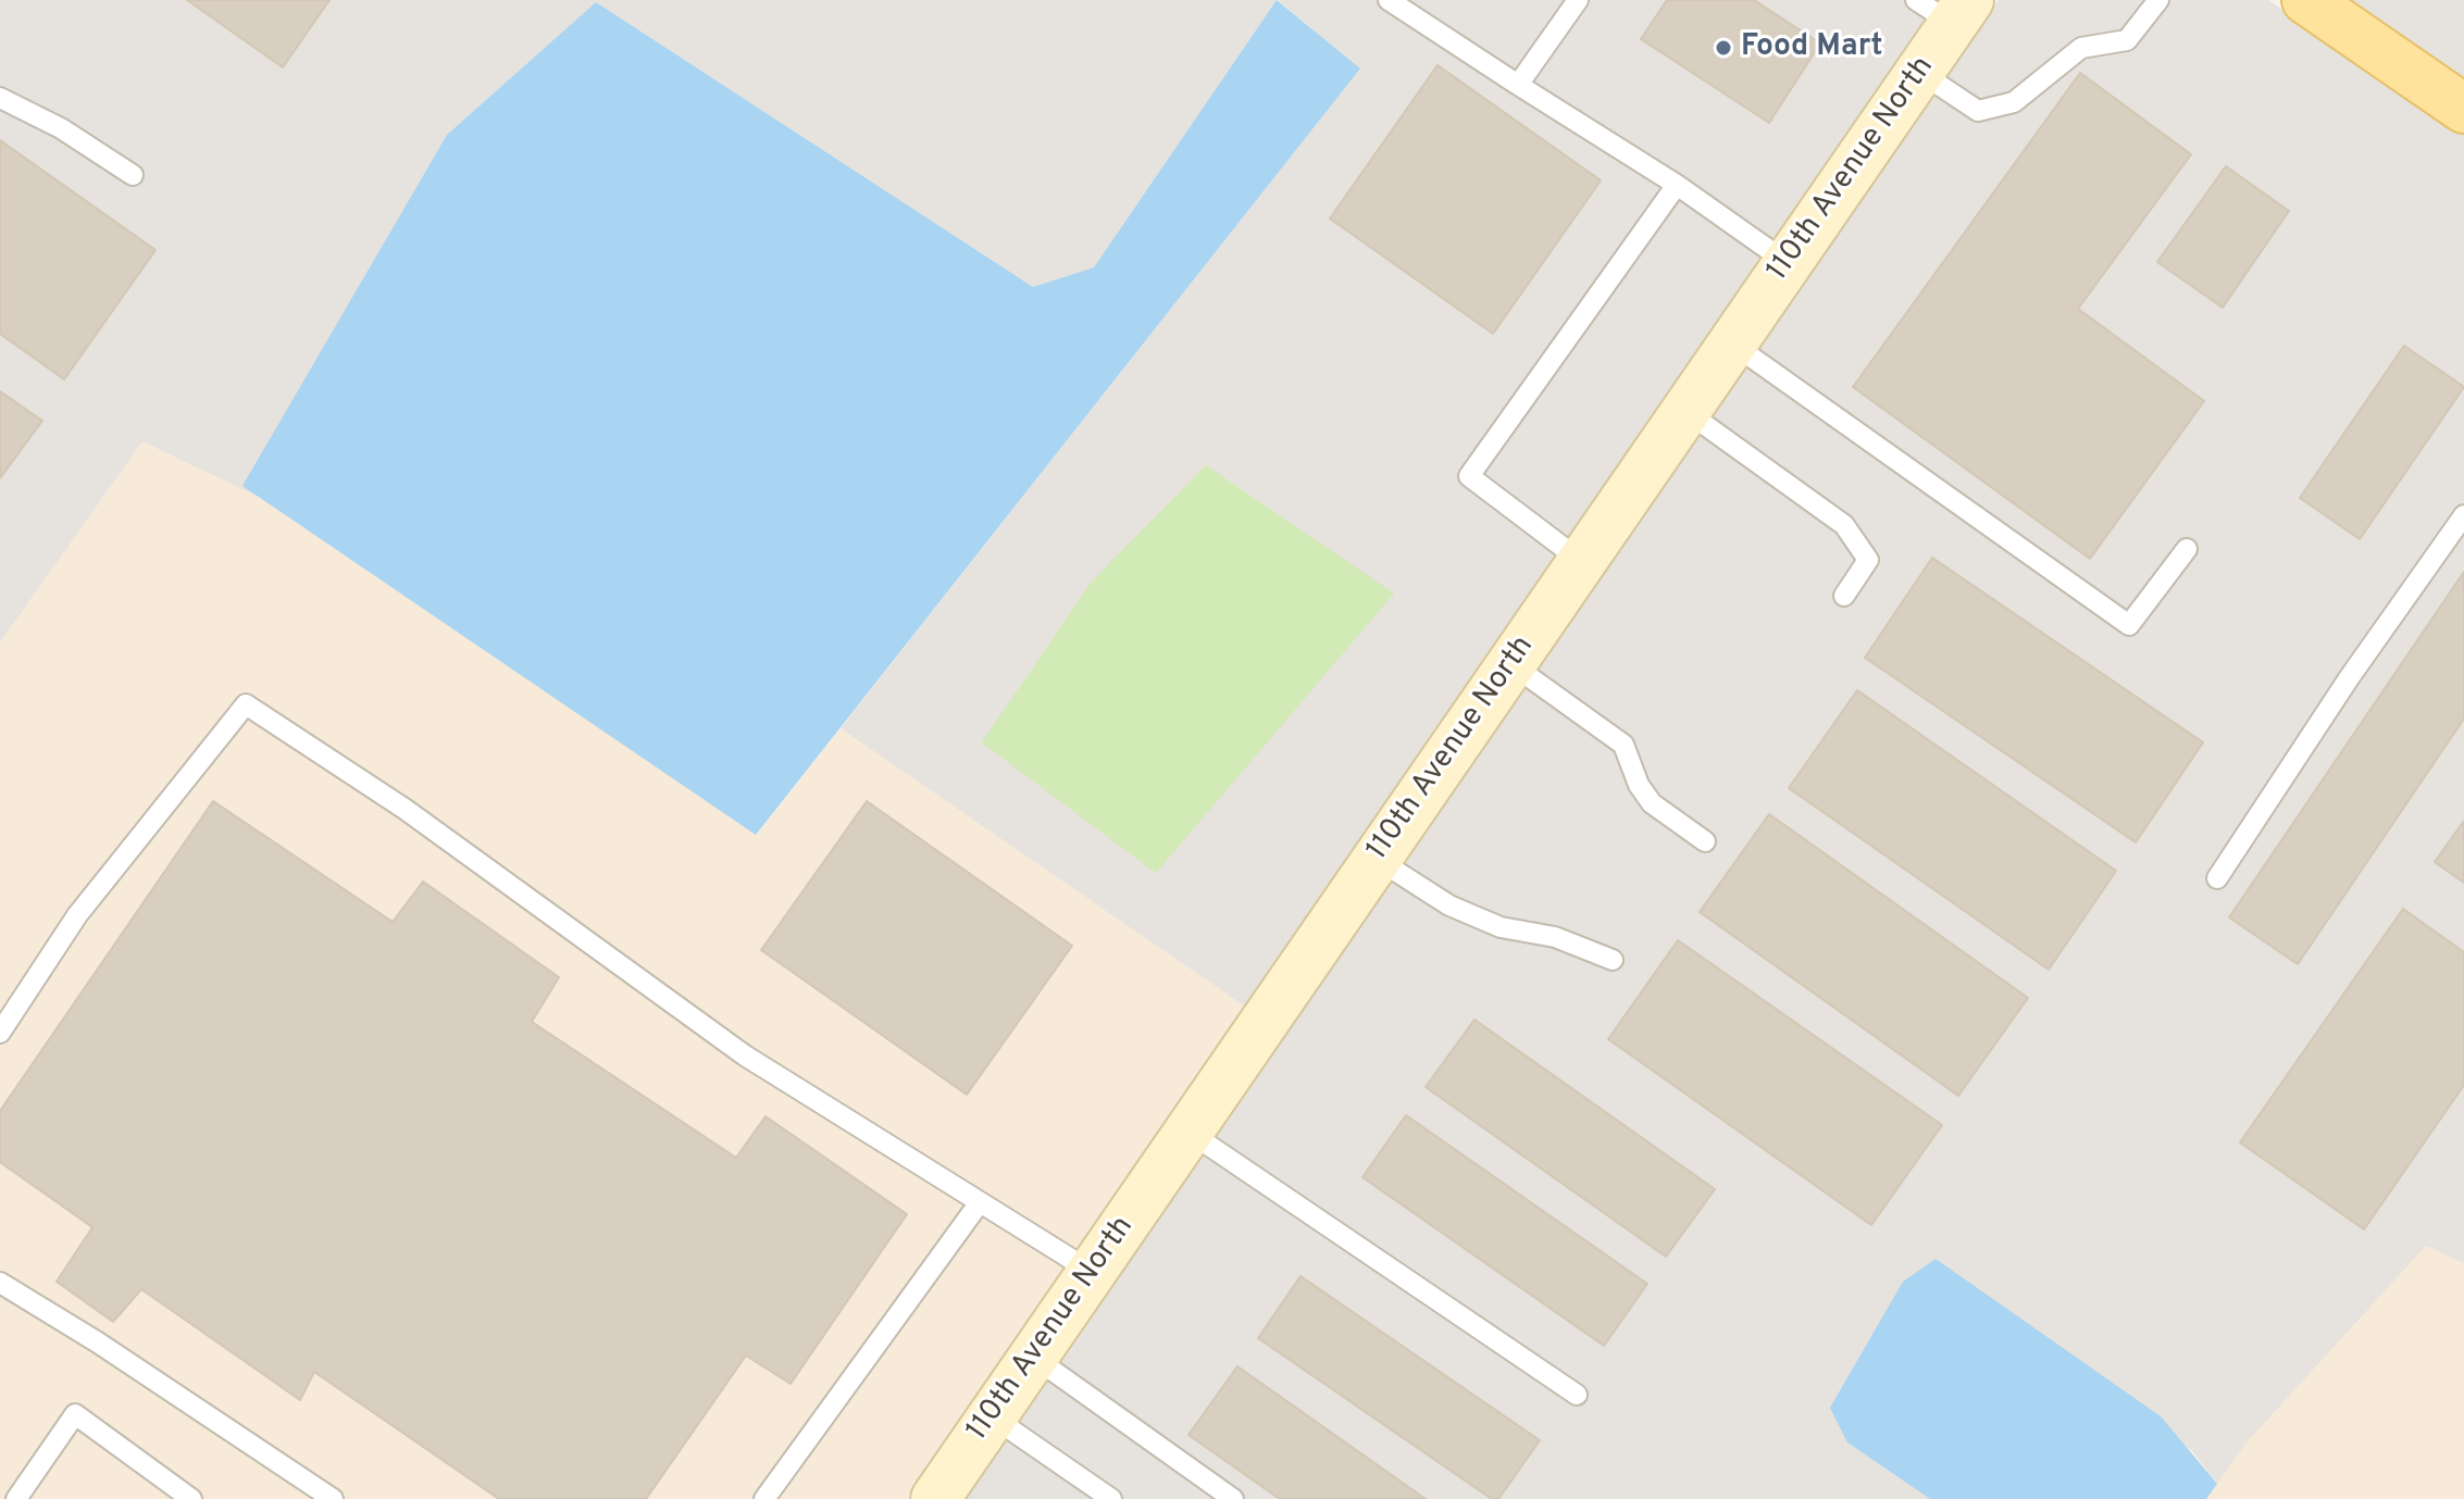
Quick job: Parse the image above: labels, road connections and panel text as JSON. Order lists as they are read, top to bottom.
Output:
{
  "streets": {
    "street": ["110th Avenue North"]
  },
  "places": ["Food Mart"]
}
